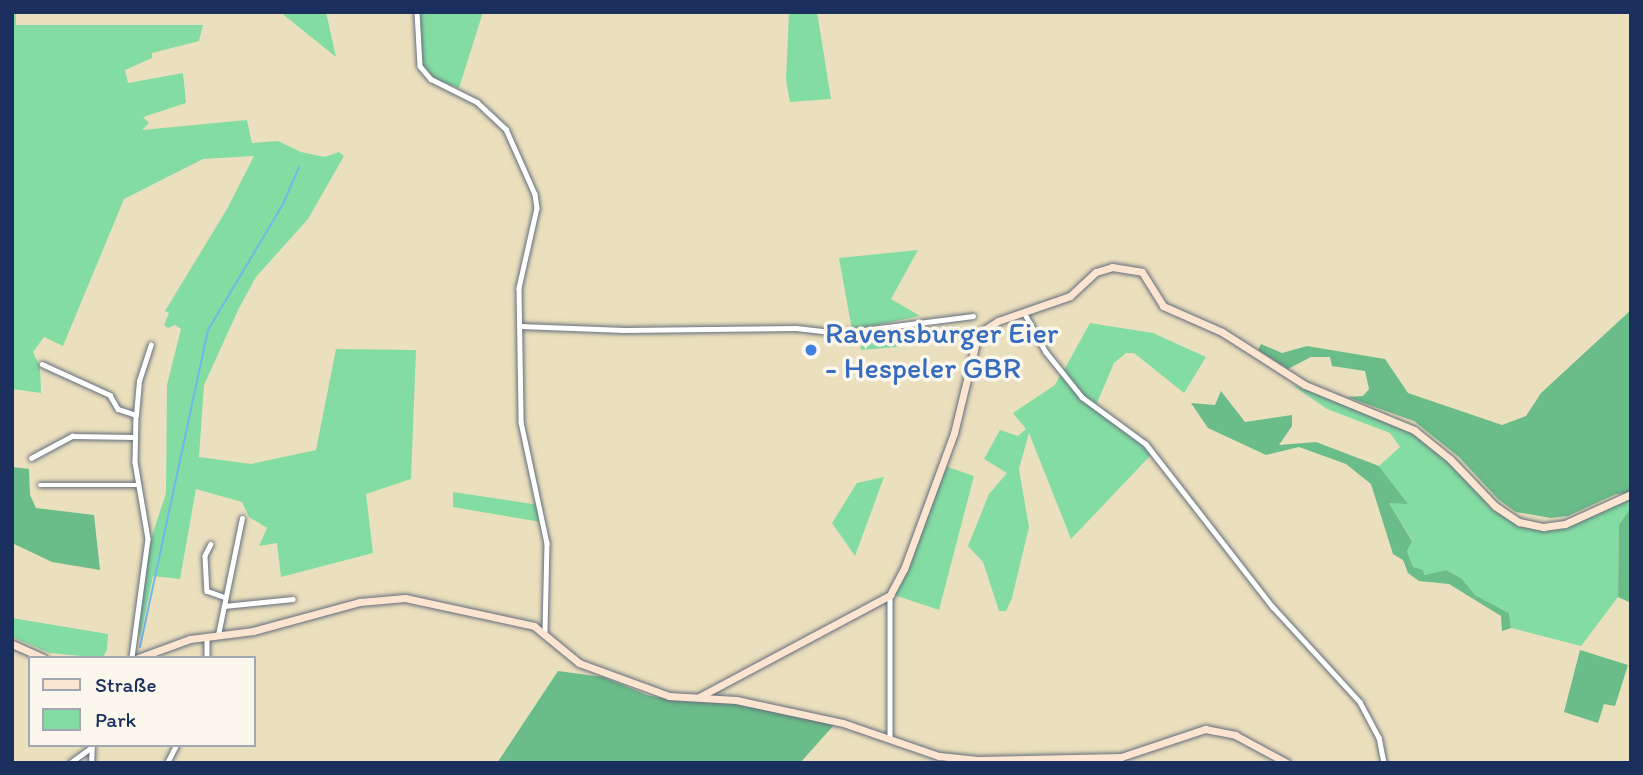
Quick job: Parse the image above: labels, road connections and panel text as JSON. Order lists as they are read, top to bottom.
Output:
{
  "places": ["Ravensburger Eier - Hespeler GBR"],
  "legend": ["Straße", "Park"]
}
